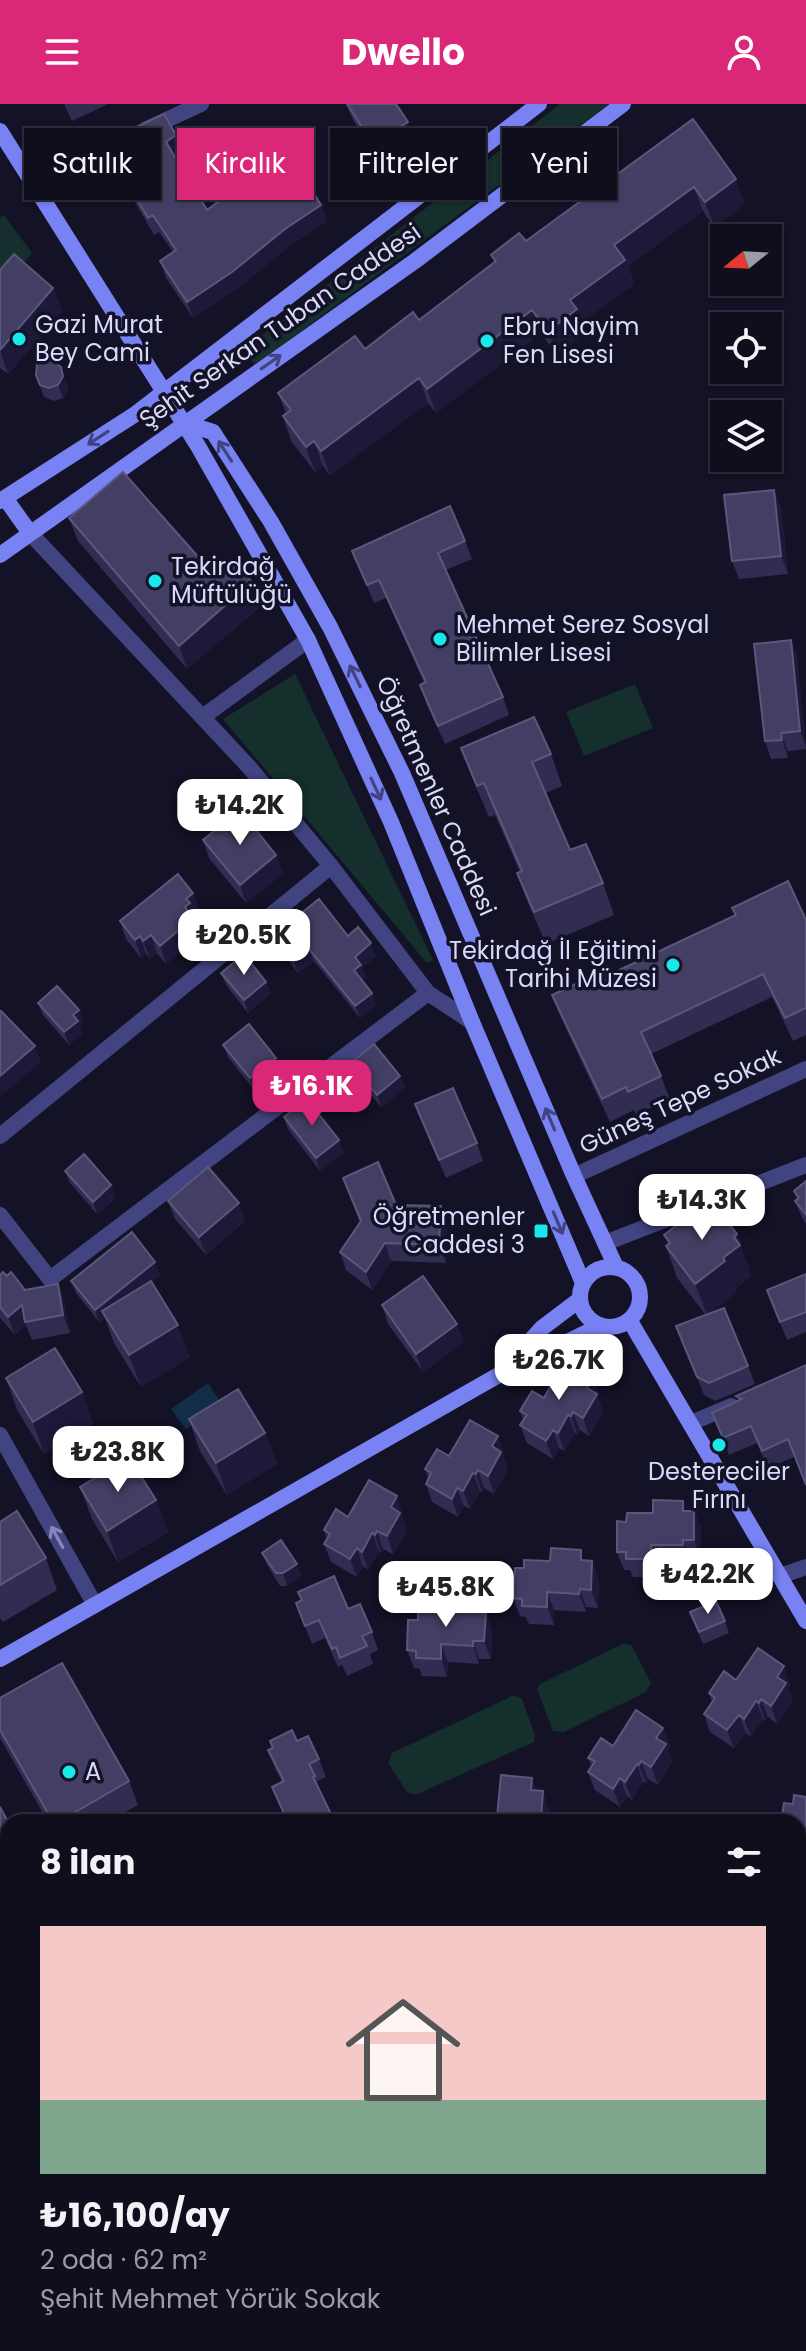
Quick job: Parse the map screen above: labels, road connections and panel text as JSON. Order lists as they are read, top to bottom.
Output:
{
  "streets": {
    "main road": ["Şehit Serkan Tuban Caddesi", "Öğretmenler Caddesi"],
    "street": ["Güneş Tepe Sokak"]
  },
  "crossings": [
    ["Şehit Serkan Tuban Caddesi", "Öğretmenler Caddesi"],
    ["Öğretmenler Caddesi", "Güneş Tepe Sokak"]
  ],
  "places": {
    "other": [
      "Gazi Murat Bey Cami",
      "Ebru Nayim Fen Lisesi",
      "Tekirdağ Müftülüğü",
      "Mehmet Serez Sosyal Bilimler Lisesi",
      "Tekirdağ İl Eğitimi Tarihi Müzesi",
      "Destereciler Fırını",
      "A"
    ],
    "transit": ["Öğretmenler Caddesi 3"]
  },
  "north": "left",
  "page": {
    "header": "Dwello",
    "chip": [
      "Satılık",
      "Kiralık",
      "Filtreler",
      "Yeni"
    ],
    "price": [
      "₺14.2K",
      "₺20.5K",
      "₺16.1K",
      "₺14.3K",
      "₺26.7K",
      "₺23.8K",
      "₺42.2K",
      "₺45.8K"
    ],
    "heading": "8 ilan",
    "list": [
      {
        "name": "₺16,100/ay",
        "note": "2 oda · 62 m² · Şehit Mehmet Yörük Sokak"
      }
    ]
  }
}
